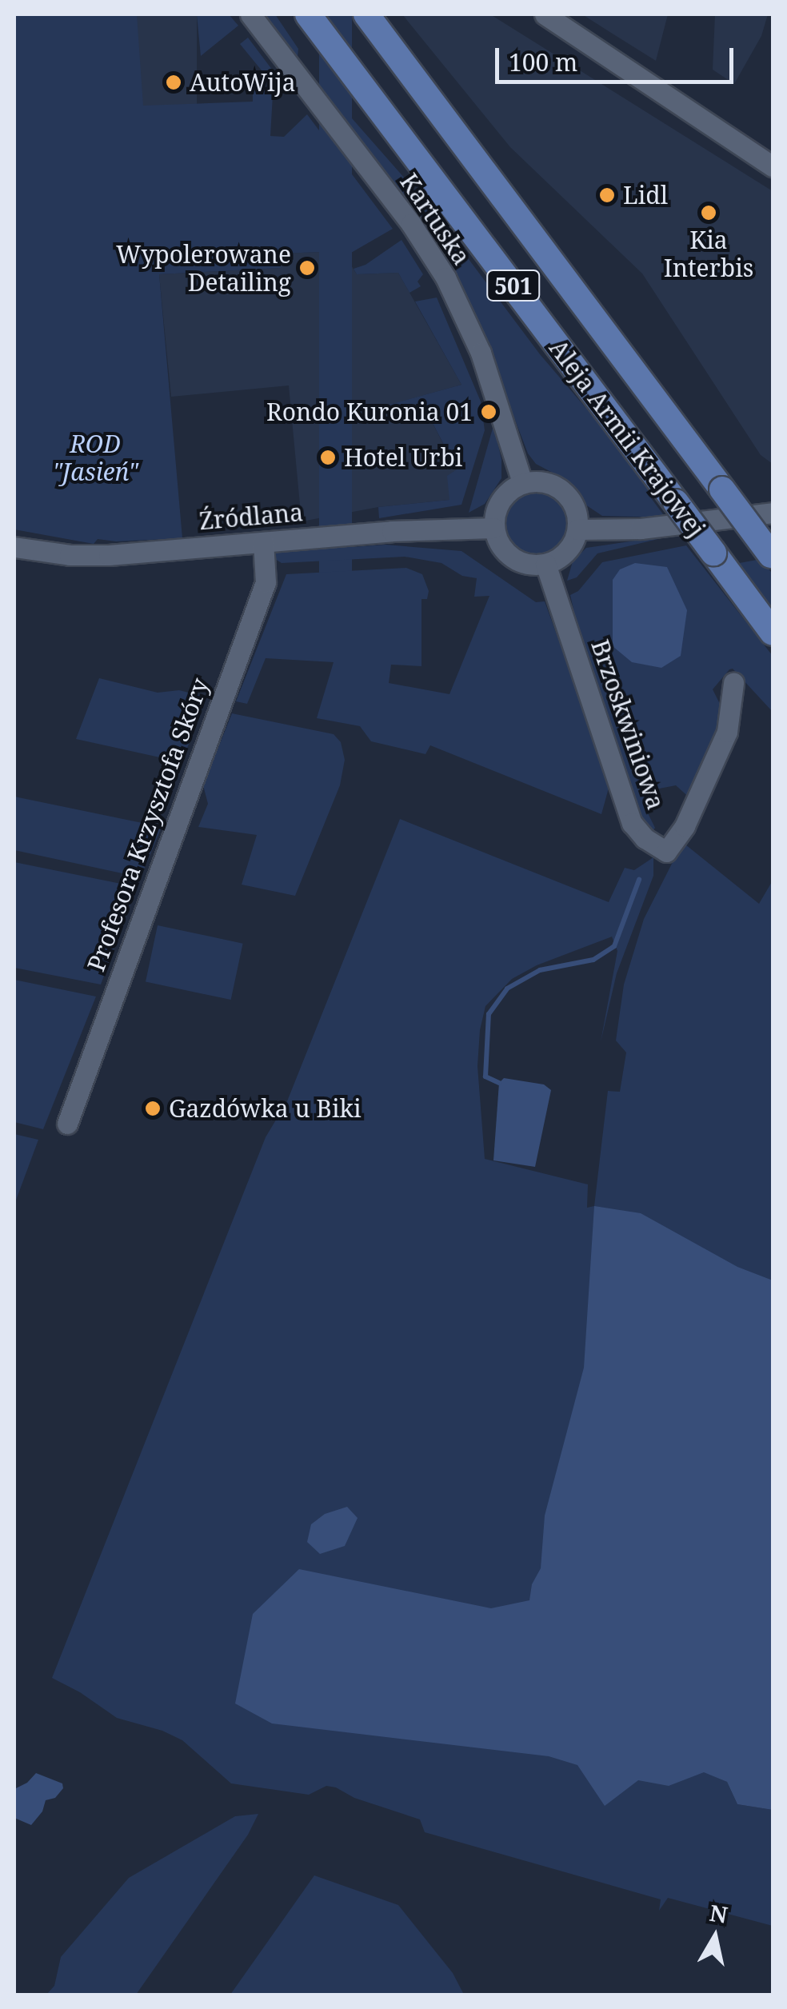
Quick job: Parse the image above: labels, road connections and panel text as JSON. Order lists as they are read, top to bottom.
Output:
{
  "streets": {
    "main road": ["501", "Aleja Armii Krajowej"],
    "street": [
      "Kartuska",
      "Źródlana",
      "Brzoskwiniowa",
      "Profesora Krzysztofa Skóry"
    ]
  },
  "crossings": [
    ["Kartuska", "Źródlana"],
    ["Kartuska", "Brzoskwiniowa"],
    ["Źródlana", "Brzoskwiniowa"],
    ["Źródlana", "Profesora Krzysztofa Skóry"]
  ],
  "parks": ["ROD \"Jasień\""],
  "places": [
    "AutoWija",
    "Lidl",
    "Kia Interbis",
    "Wypolerowane Detailing",
    "Rondo Kuronia 01",
    "Hotel Urbi",
    "Gazdówka u Biki"
  ],
  "scale_bar": "100 m",
  "north": "top"
}
